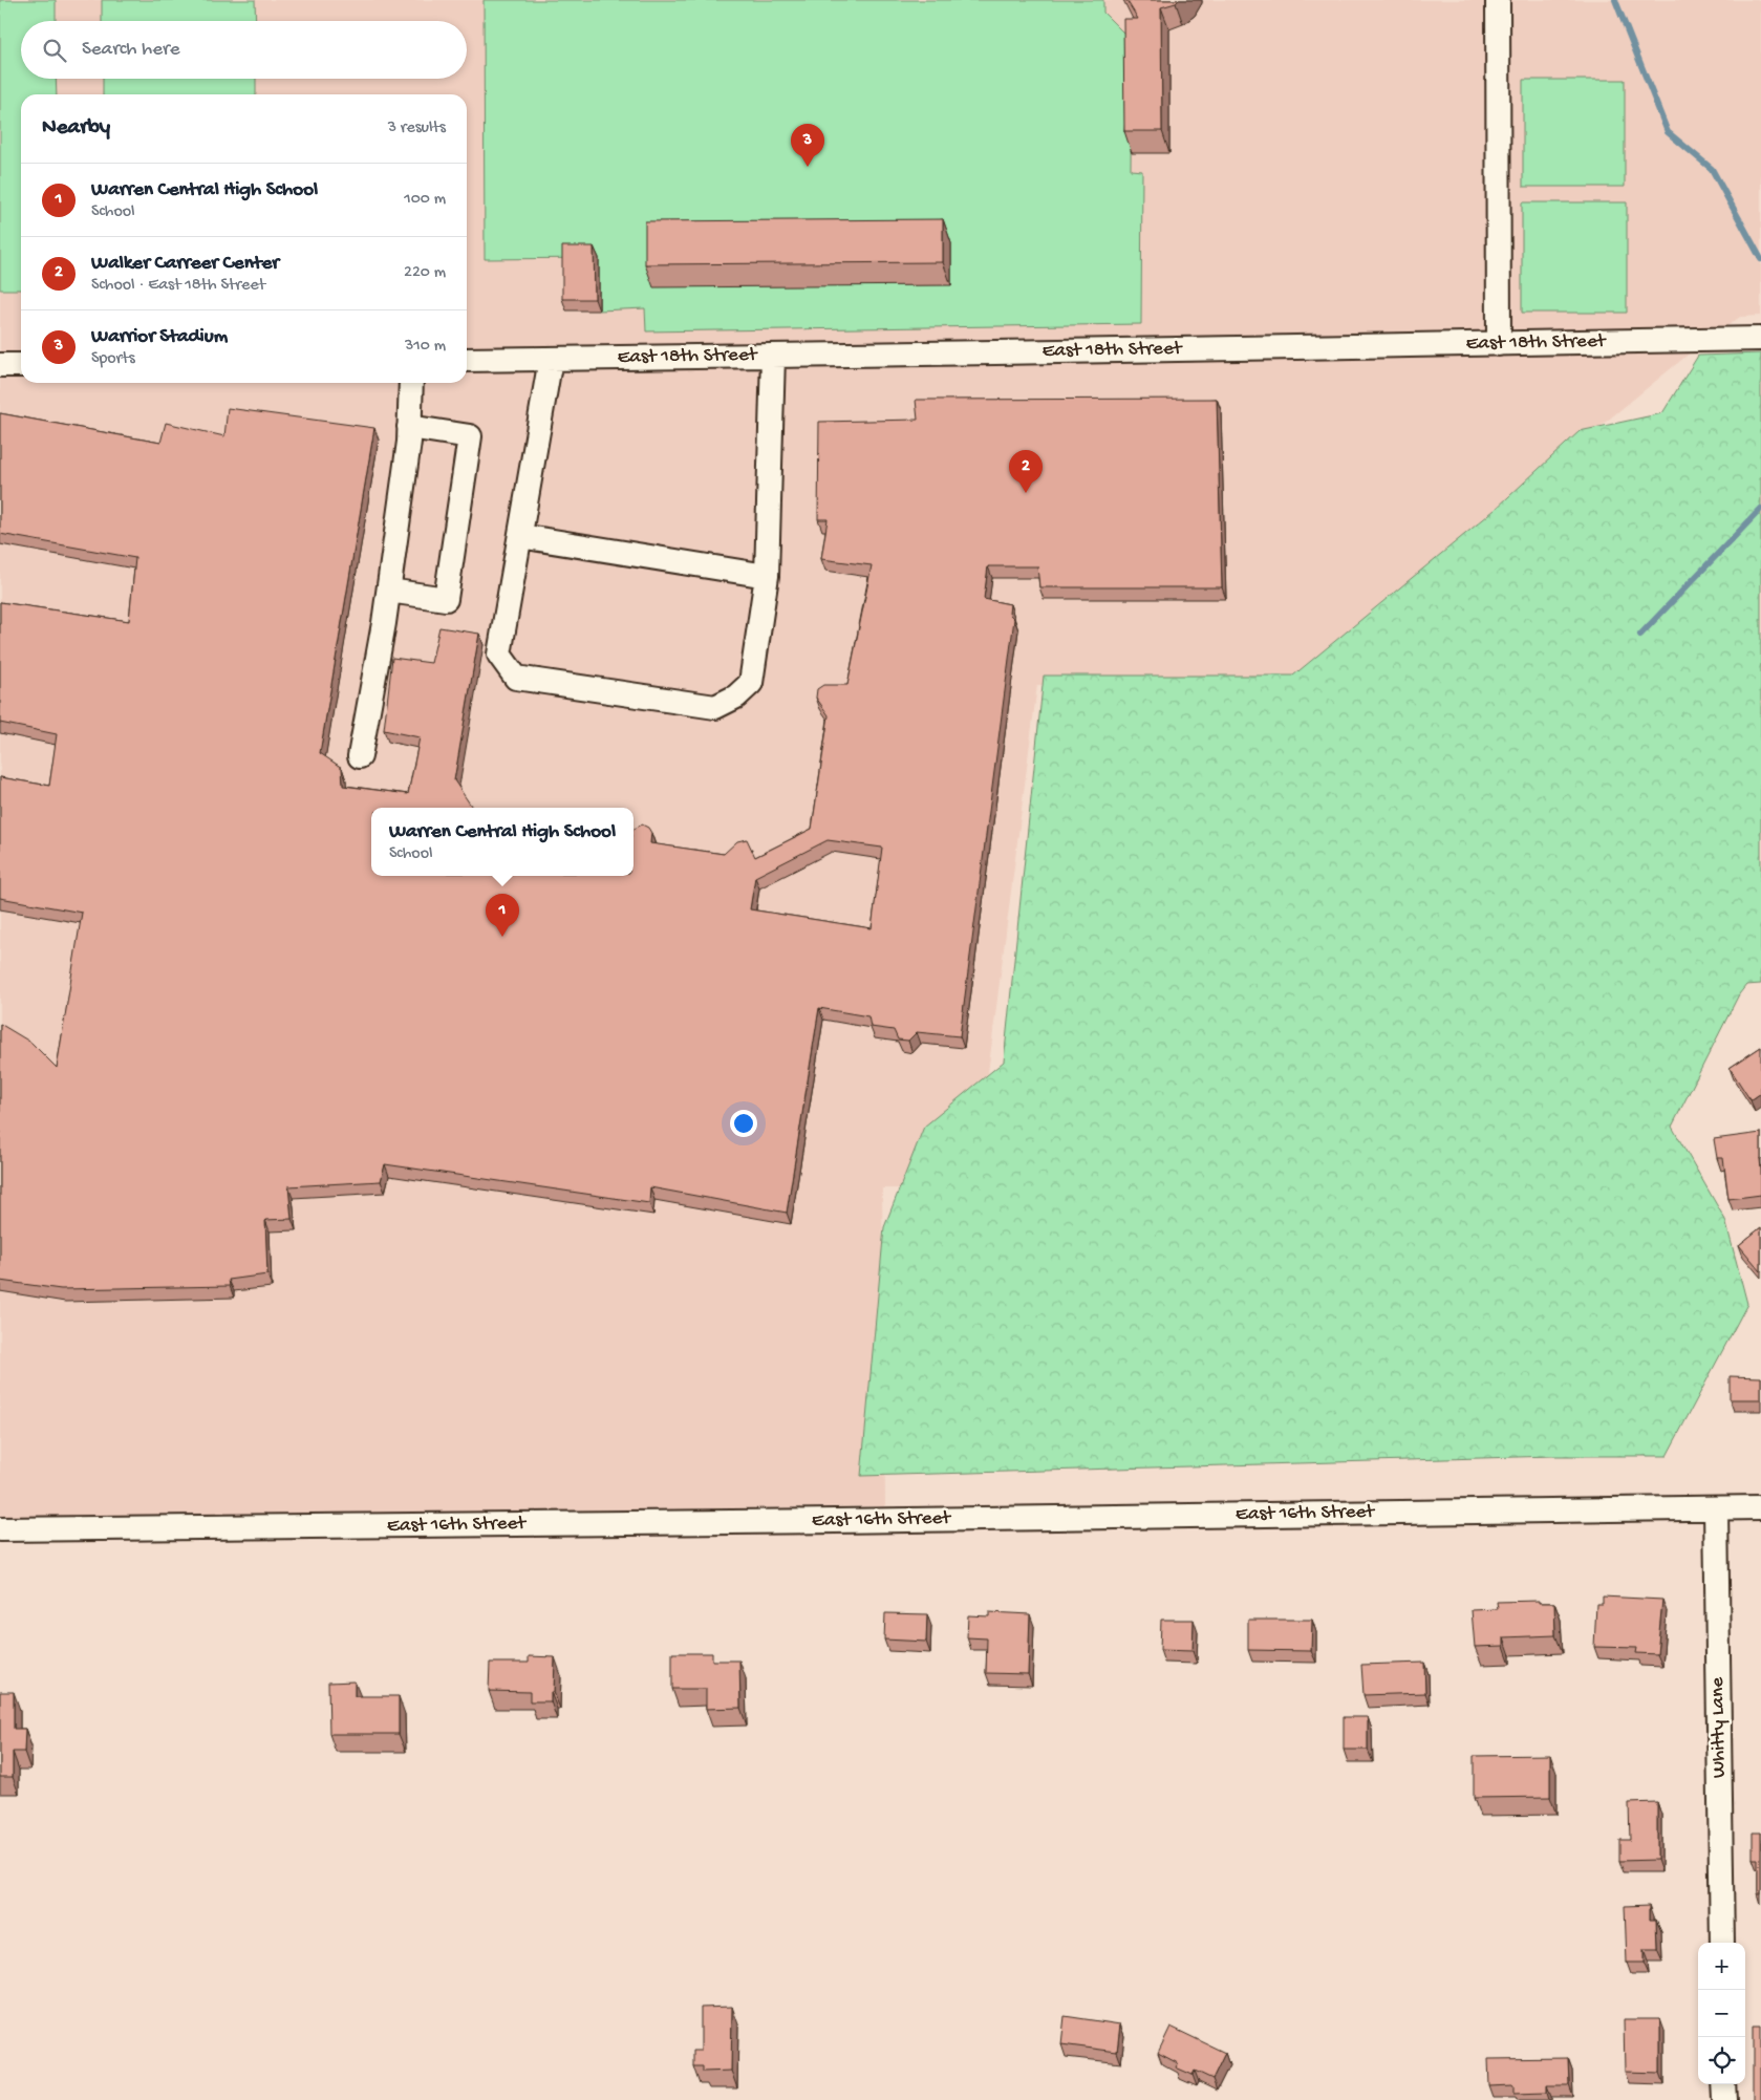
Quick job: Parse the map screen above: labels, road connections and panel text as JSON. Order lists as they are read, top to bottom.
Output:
{
  "streets": {
    "street": ["East 18th Street", "East 16th Street", "Whitty Lane"]
  },
  "crossings": [
    ["East 16th Street", "Whitty Lane"]
  ],
  "page": {
    "search": "Search here",
    "heading": ["Nearby", "3 results"],
    "pins": ["3", "2", "1"],
    "list": [
      {
        "mark": "1",
        "name": "Warren Central High School",
        "note": "School",
        "value": "100 m"
      },
      {
        "mark": "2",
        "name": "Walker Carreer Center",
        "note": "School · East 18th Street",
        "value": "220 m"
      },
      {
        "mark": "3",
        "name": "Warrior Stadium",
        "note": "Sports",
        "value": "310 m"
      }
    ],
    "popup": ["Warren Central High School", "School"],
    "map_buttons": ["+", "−"]
  }
}
